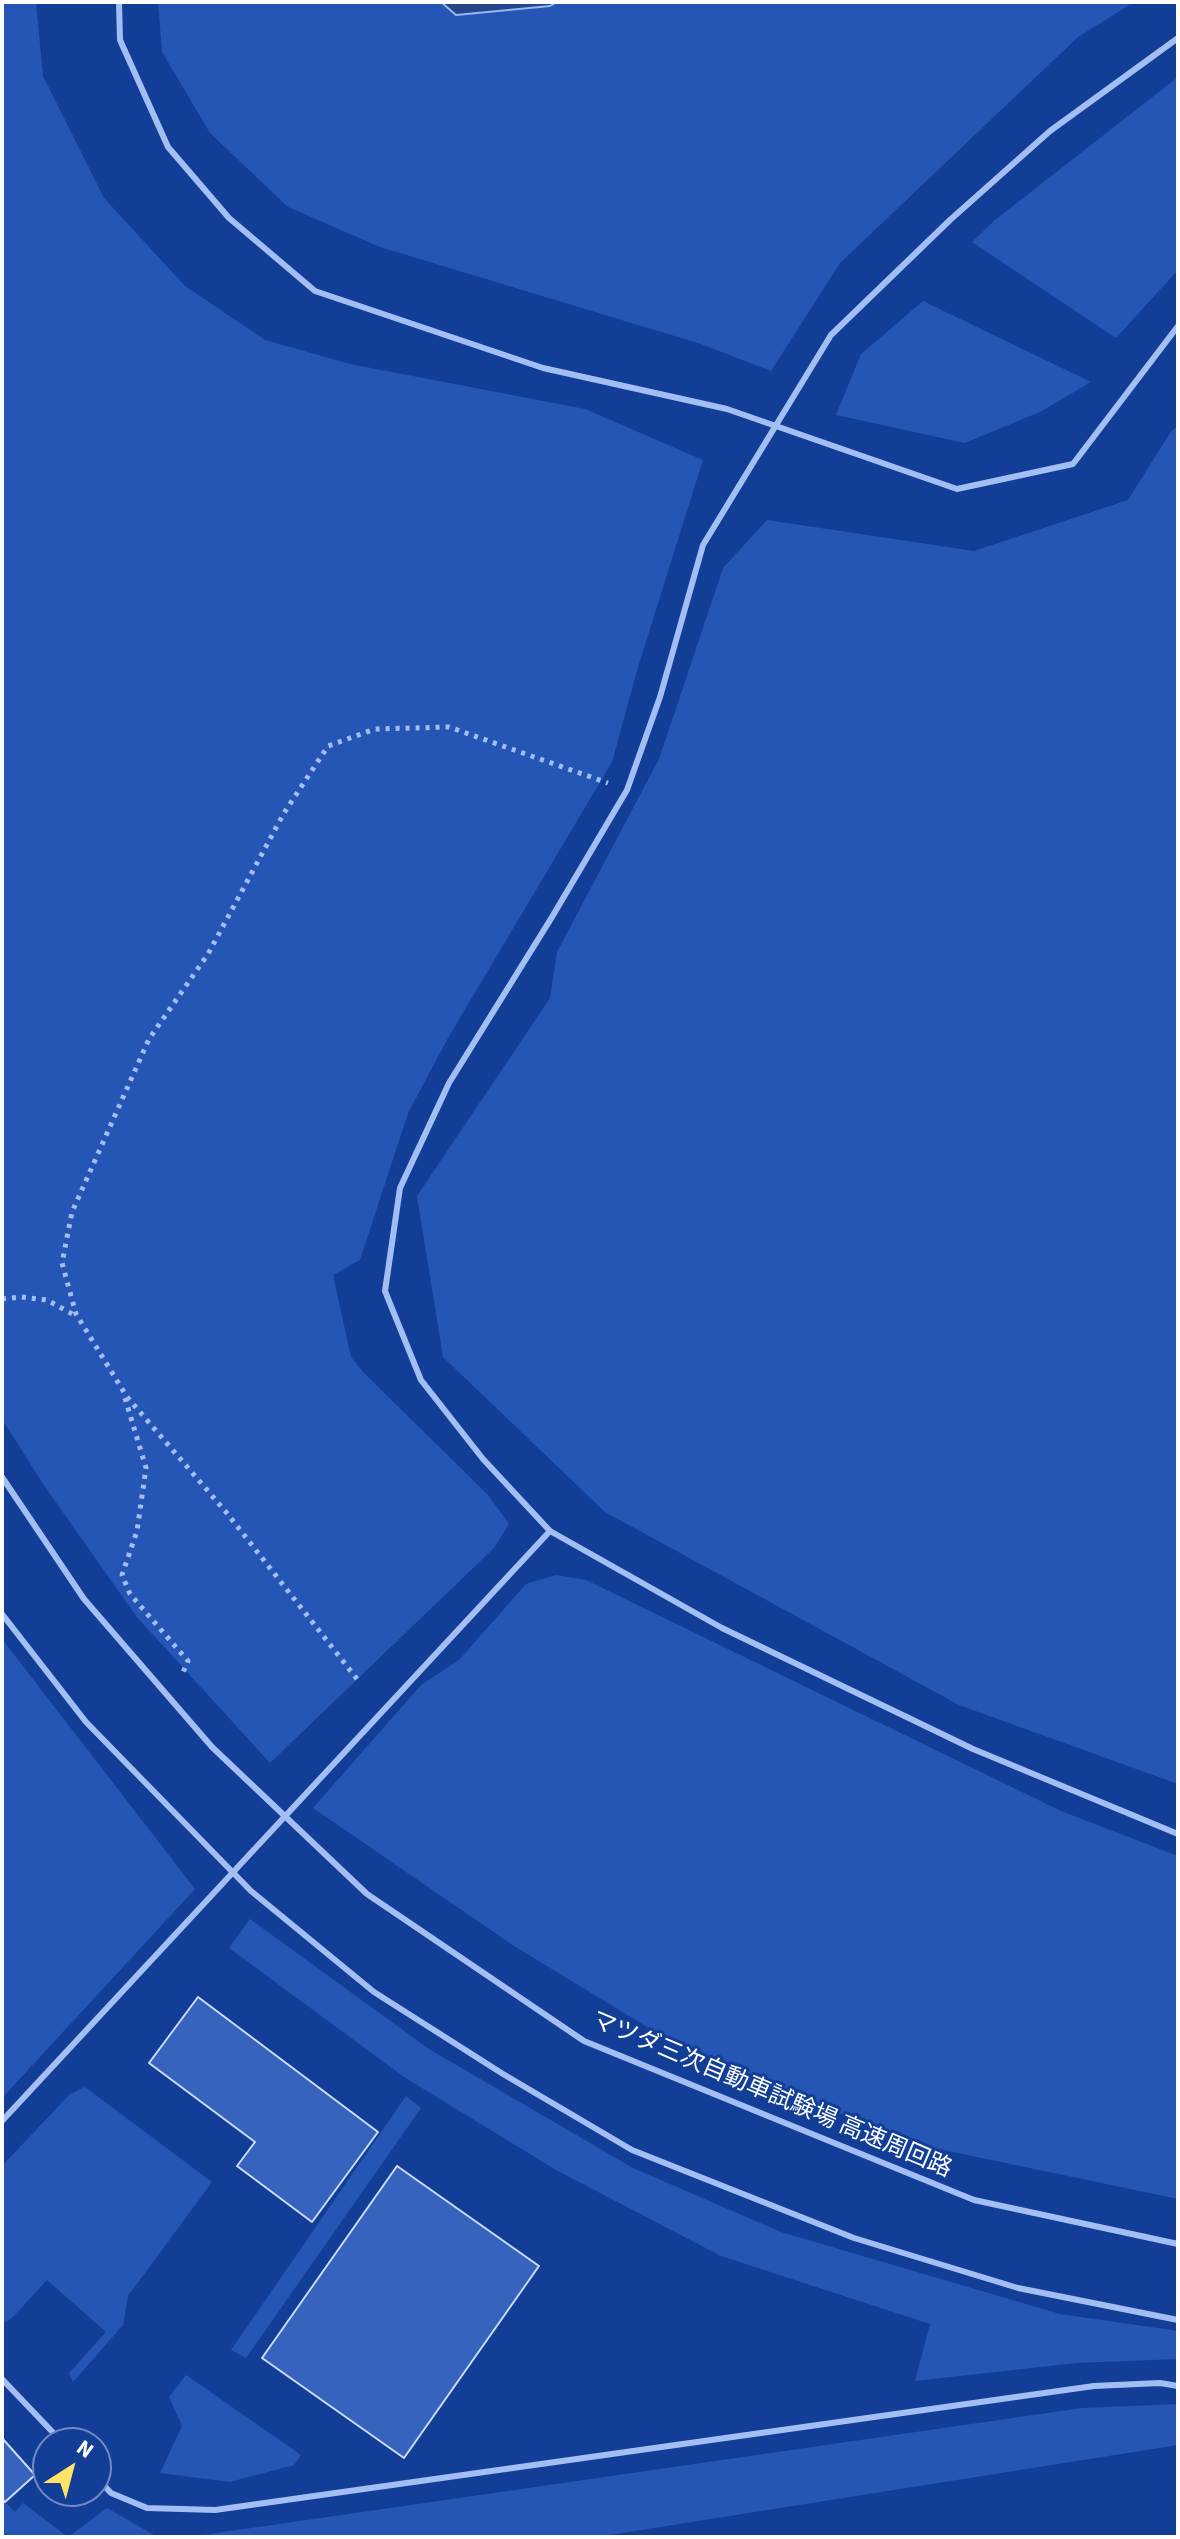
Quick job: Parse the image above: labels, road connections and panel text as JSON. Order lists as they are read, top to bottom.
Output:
{
  "streets": {
    "lane": ["マツダ三次自動車試験場 高速周回路"]
  },
  "north": "top right"
}
